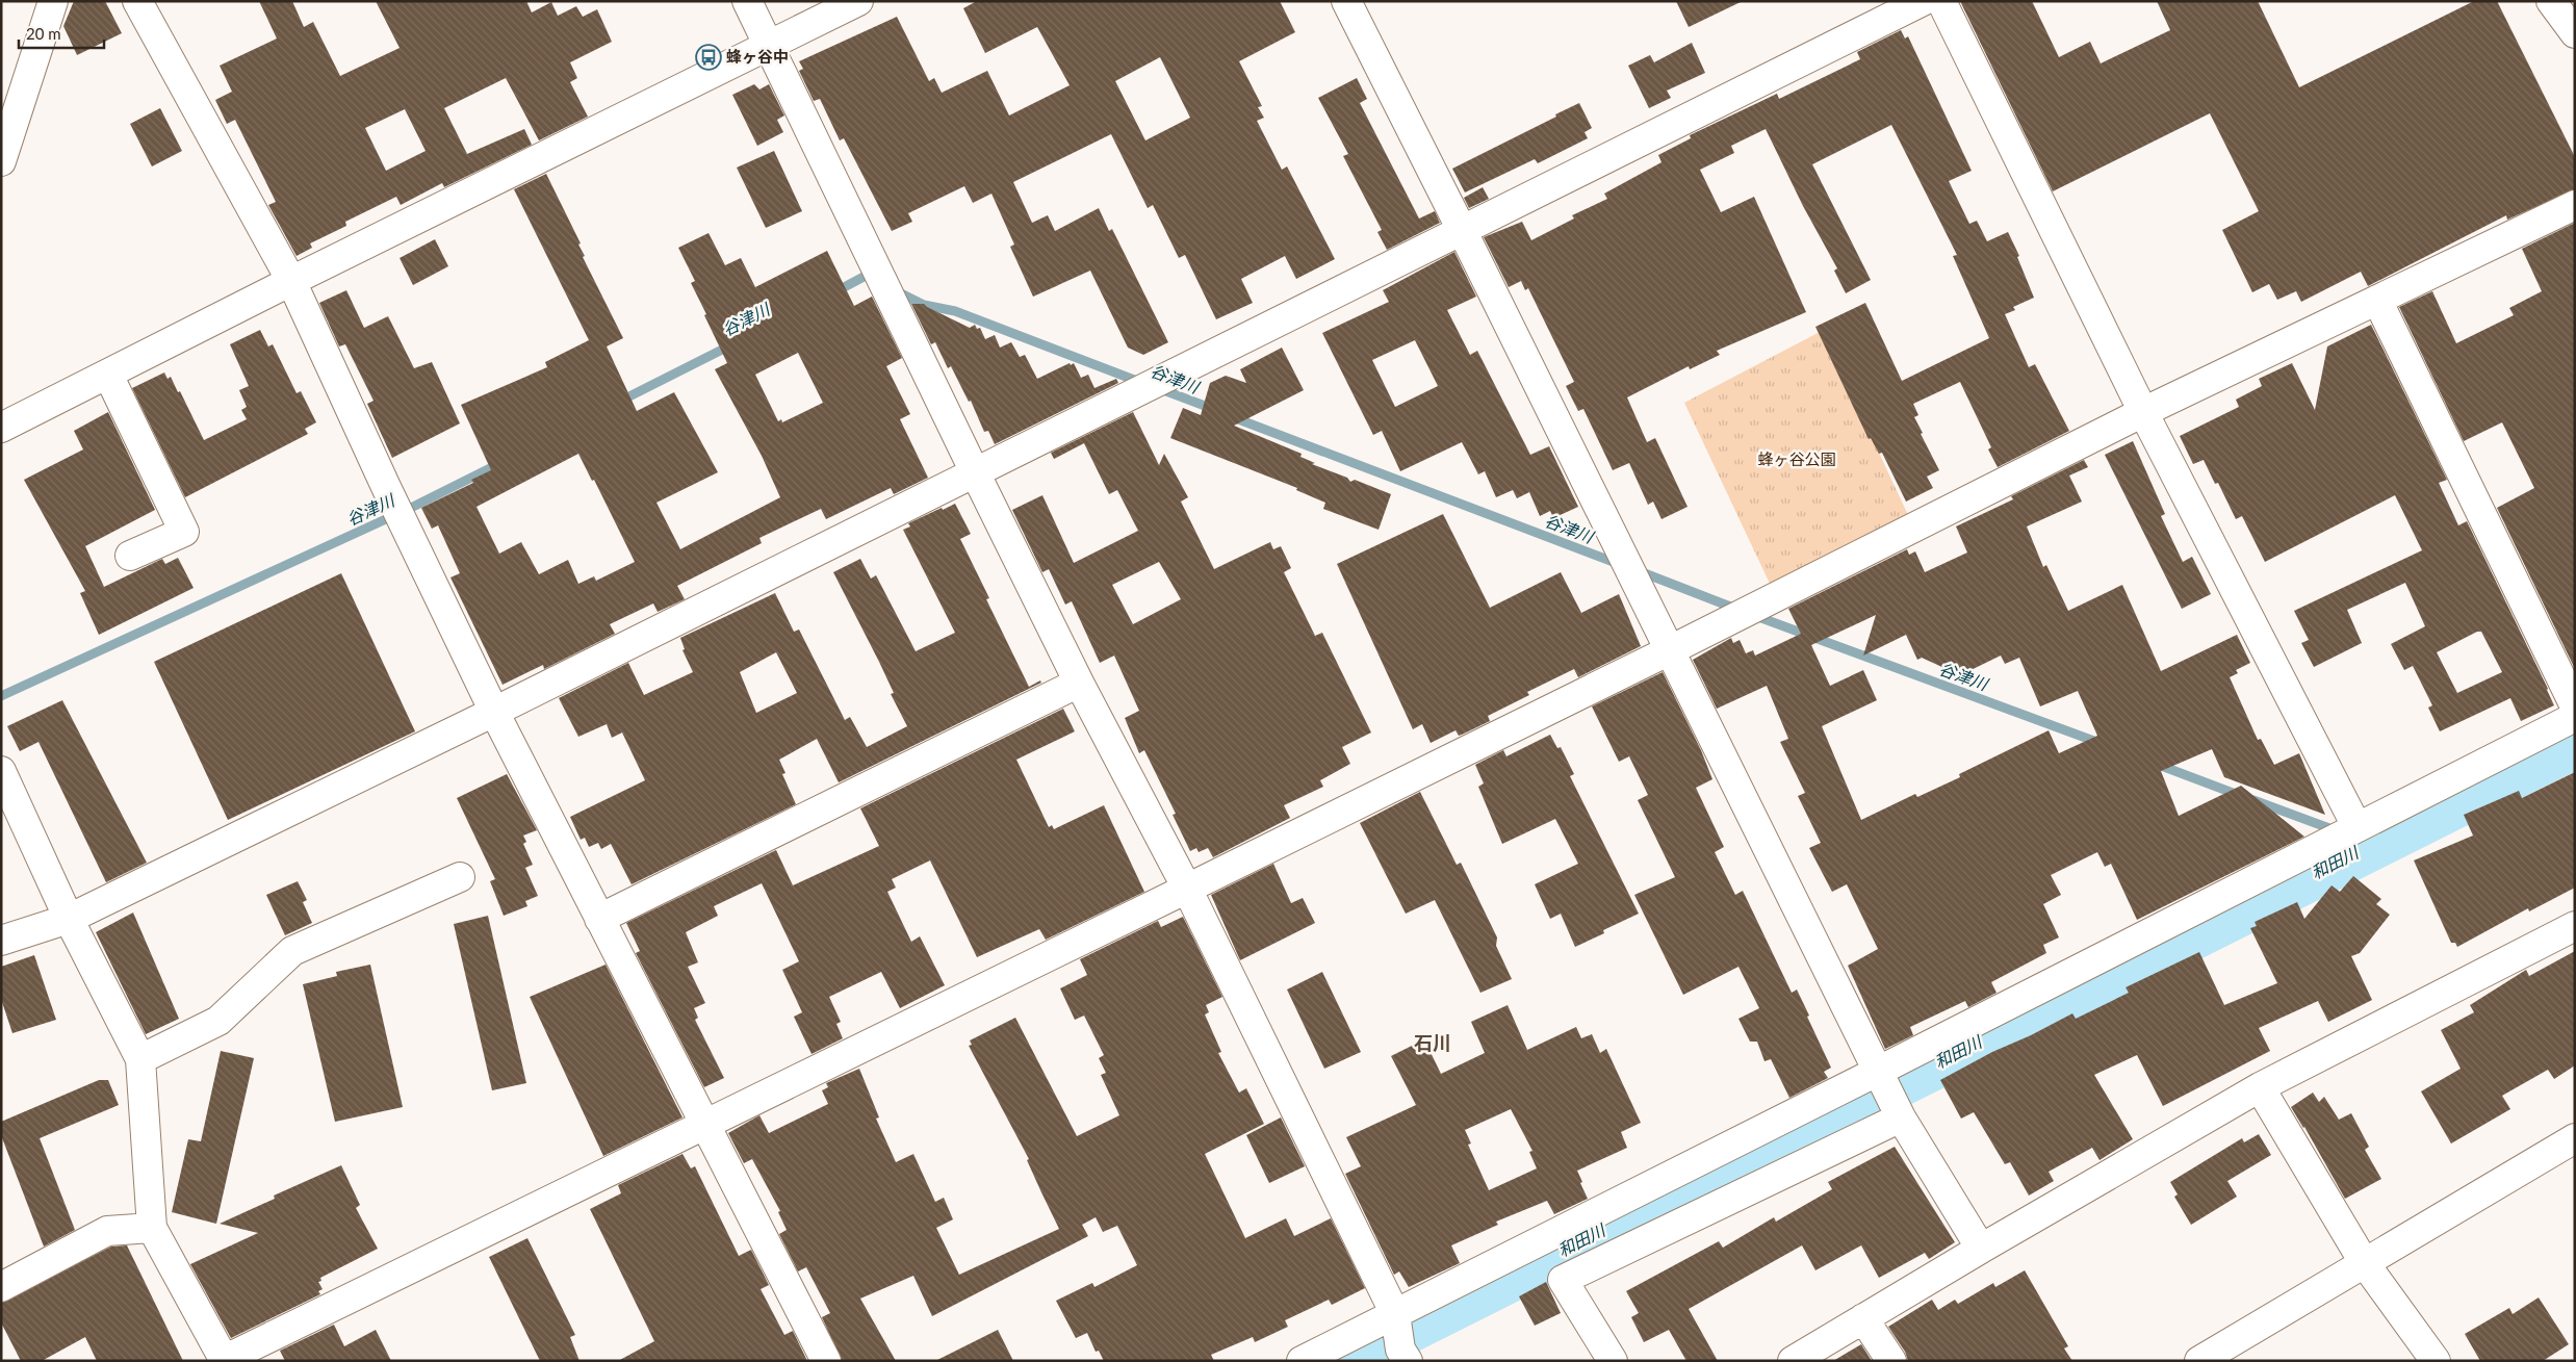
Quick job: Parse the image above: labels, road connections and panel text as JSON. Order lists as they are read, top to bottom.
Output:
{
  "districts": ["石川"],
  "water": ["谷津川", "和田川"],
  "parks": ["蜂ヶ谷公園"],
  "places": {
    "bus stop": ["蜂ヶ谷中"]
  },
  "scale_bar": "20 m"
}
